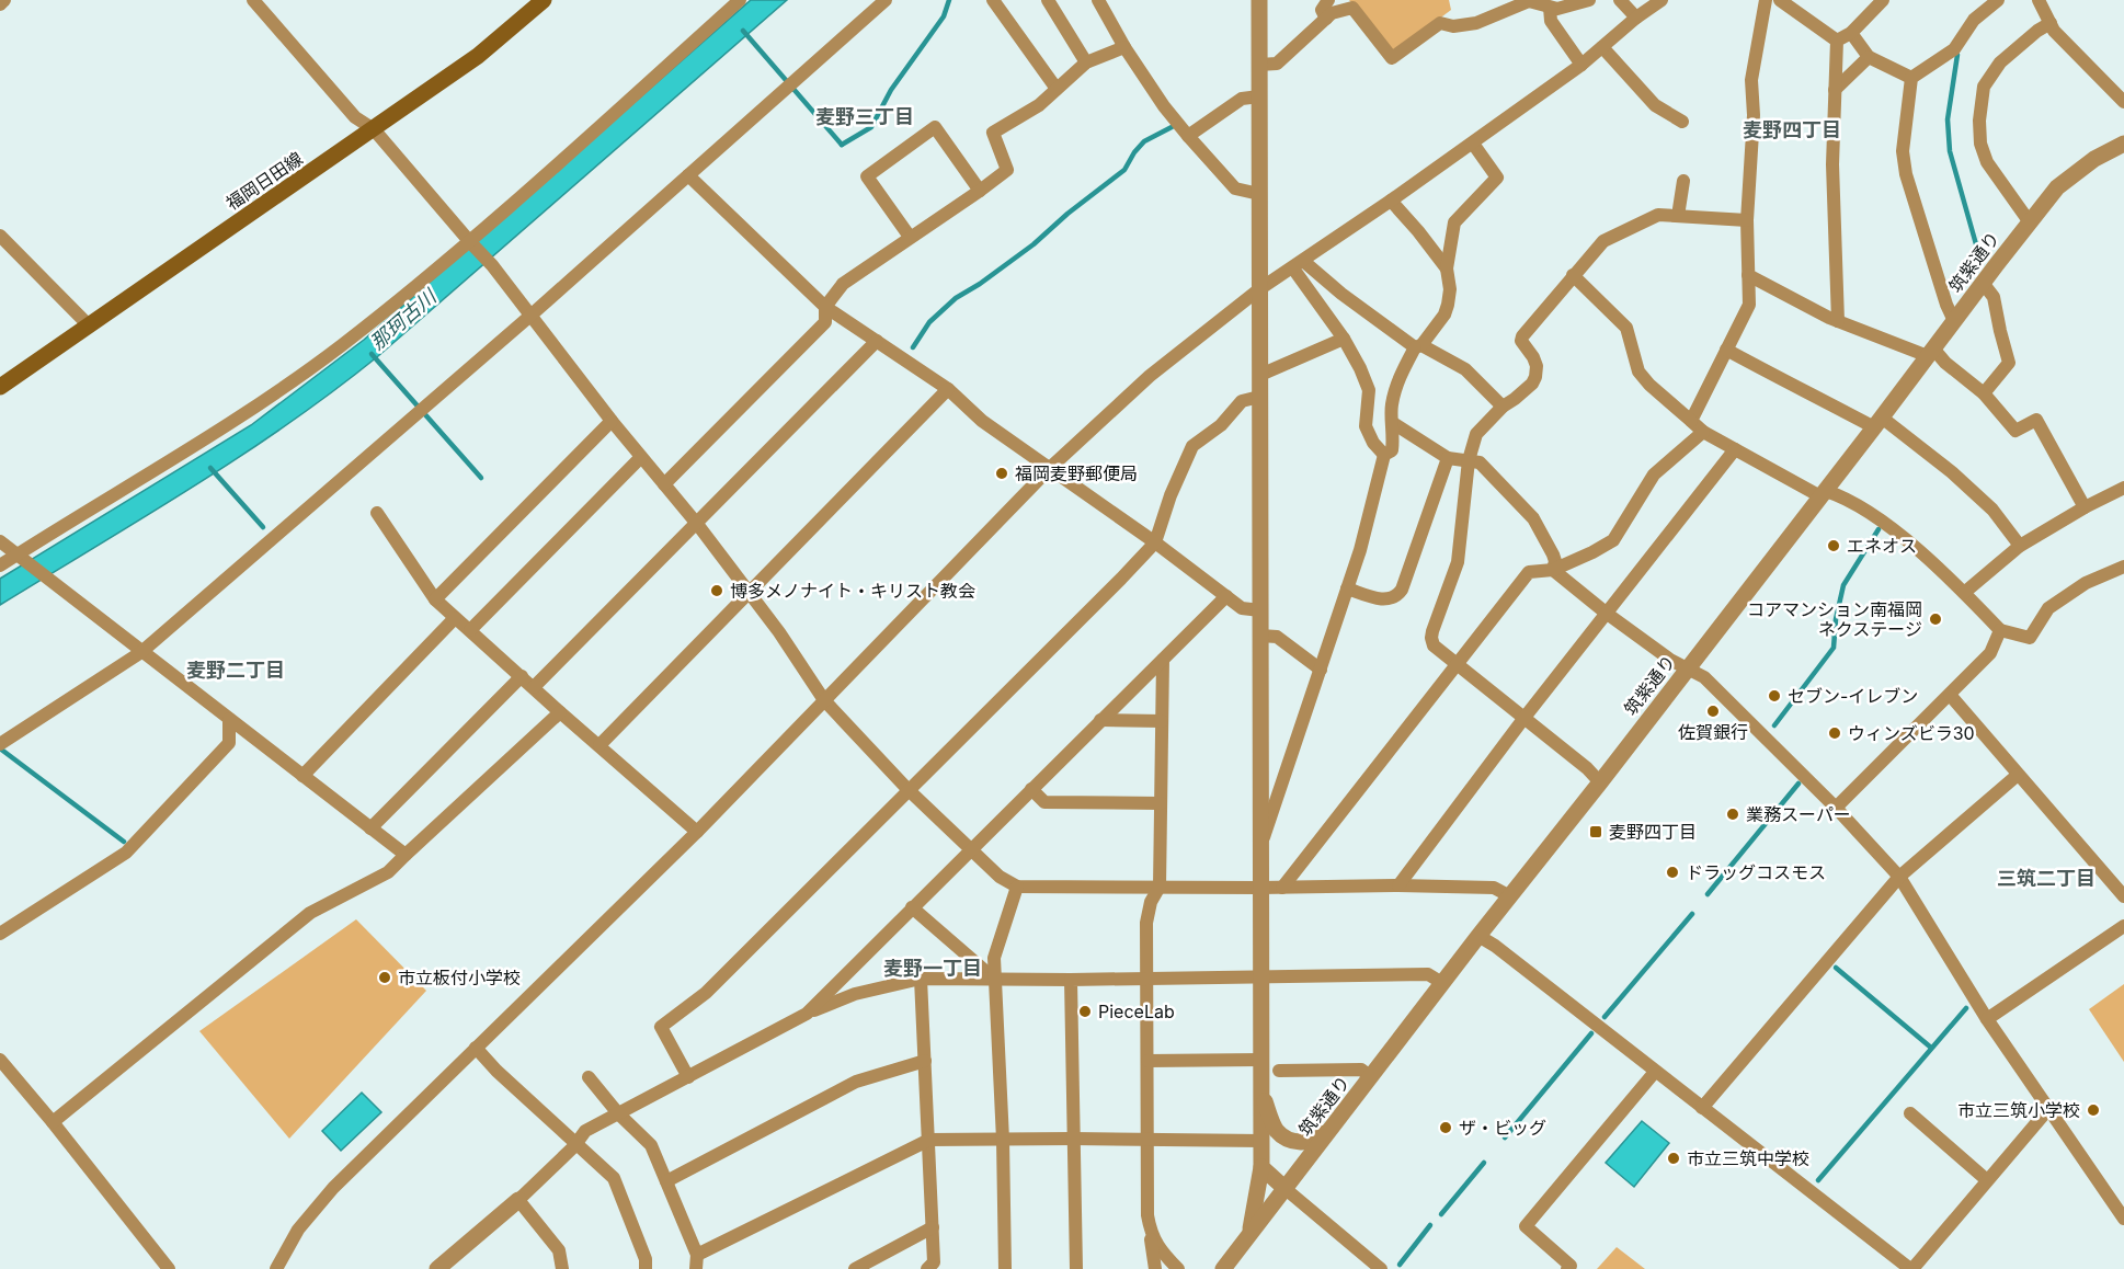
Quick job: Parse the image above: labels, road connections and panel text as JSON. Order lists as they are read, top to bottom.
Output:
{
  "streets": {
    "main road": ["福岡日田線"],
    "street": ["筑紫通り"]
  },
  "districts": [
    "麦野三丁目",
    "麦野四丁目",
    "麦野二丁目",
    "三筑二丁目",
    "麦野一丁目"
  ],
  "water": ["那珂古川"],
  "places": {
    "other": [
      "福岡麦野郵便局",
      "エネオス",
      "博多メノナイト・キリスト教会",
      "コアマンション南福岡 ネクステージ",
      "セブン-イレブン",
      "佐賀銀行",
      "ウィンズビラ30",
      "業務スーパー",
      "ドラッグコスモス",
      "市立板付小学校",
      "PieceLab",
      "市立三筑小学校",
      "ザ・ビッグ",
      "市立三筑中学校"
    ],
    "transit": ["麦野四丁目"]
  }
}
